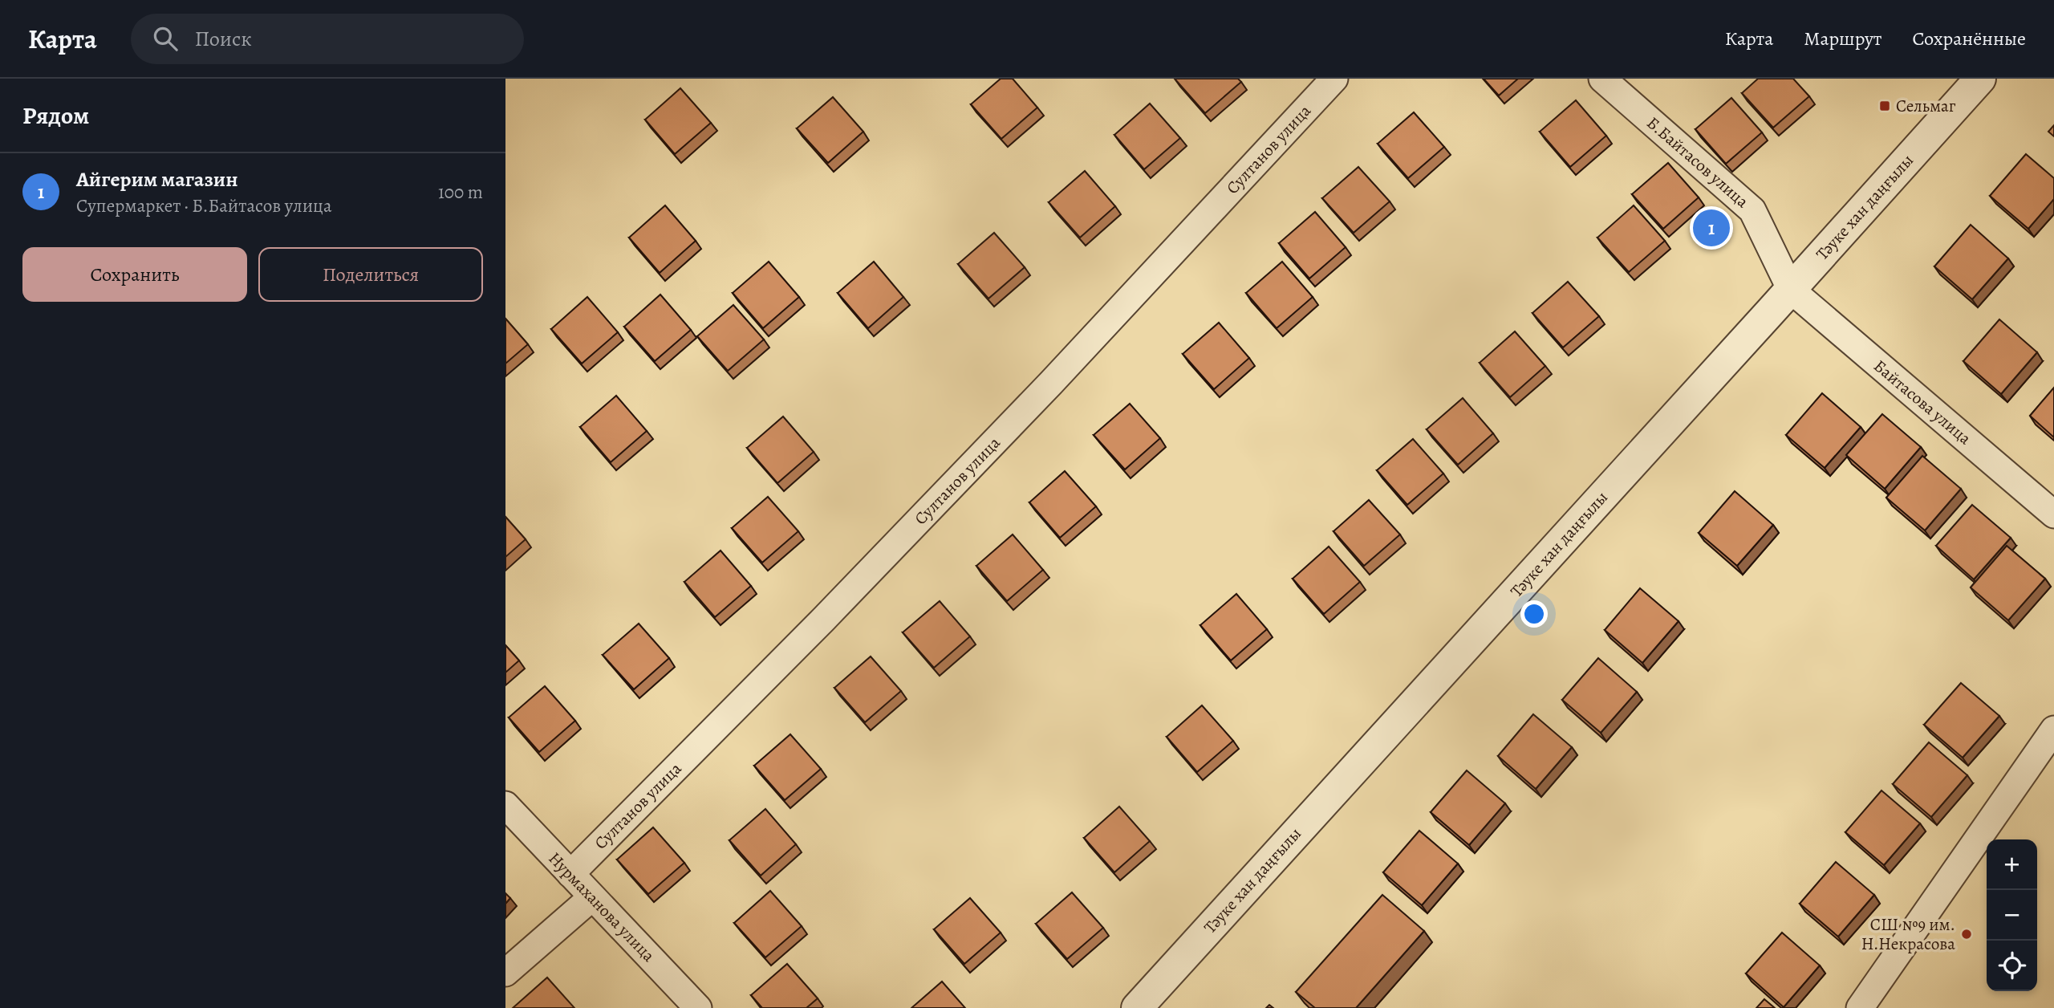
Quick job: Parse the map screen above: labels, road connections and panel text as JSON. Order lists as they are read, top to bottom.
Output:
{
  "streets": {
    "street": [
      "Султанов улица",
      "Б.Байтасов улица",
      "Тәуке хан даңғылы",
      "Байтасова улица",
      "Нурмаханова улица"
    ]
  },
  "crossings": [
    ["Султанов улица", "Нурмаханова улица"],
    ["Б.Байтасов улица", "Тәуке хан даңғылы"],
    ["Б.Байтасов улица", "Байтасова улица"],
    ["Тәуке хан даңғылы", "Байтасова улица"]
  ],
  "places": {
    "transit": ["Сельмаг"],
    "other": ["СШ №9 им. Н.Некрасова"]
  },
  "page": {
    "header": "Карта",
    "search": "Поиск",
    "nav": ["Карта", "Маршрут", "Сохранённые"],
    "heading": "Рядом",
    "list": [
      {
        "mark": "1",
        "name": "Айгерим магазин",
        "note": "Супермаркет · Б.Байтасов улица",
        "value": "100 m"
      }
    ],
    "pins": "1",
    "buttons": ["Сохранить", "Поделиться"],
    "map_buttons": ["+", "−"]
  }
}
